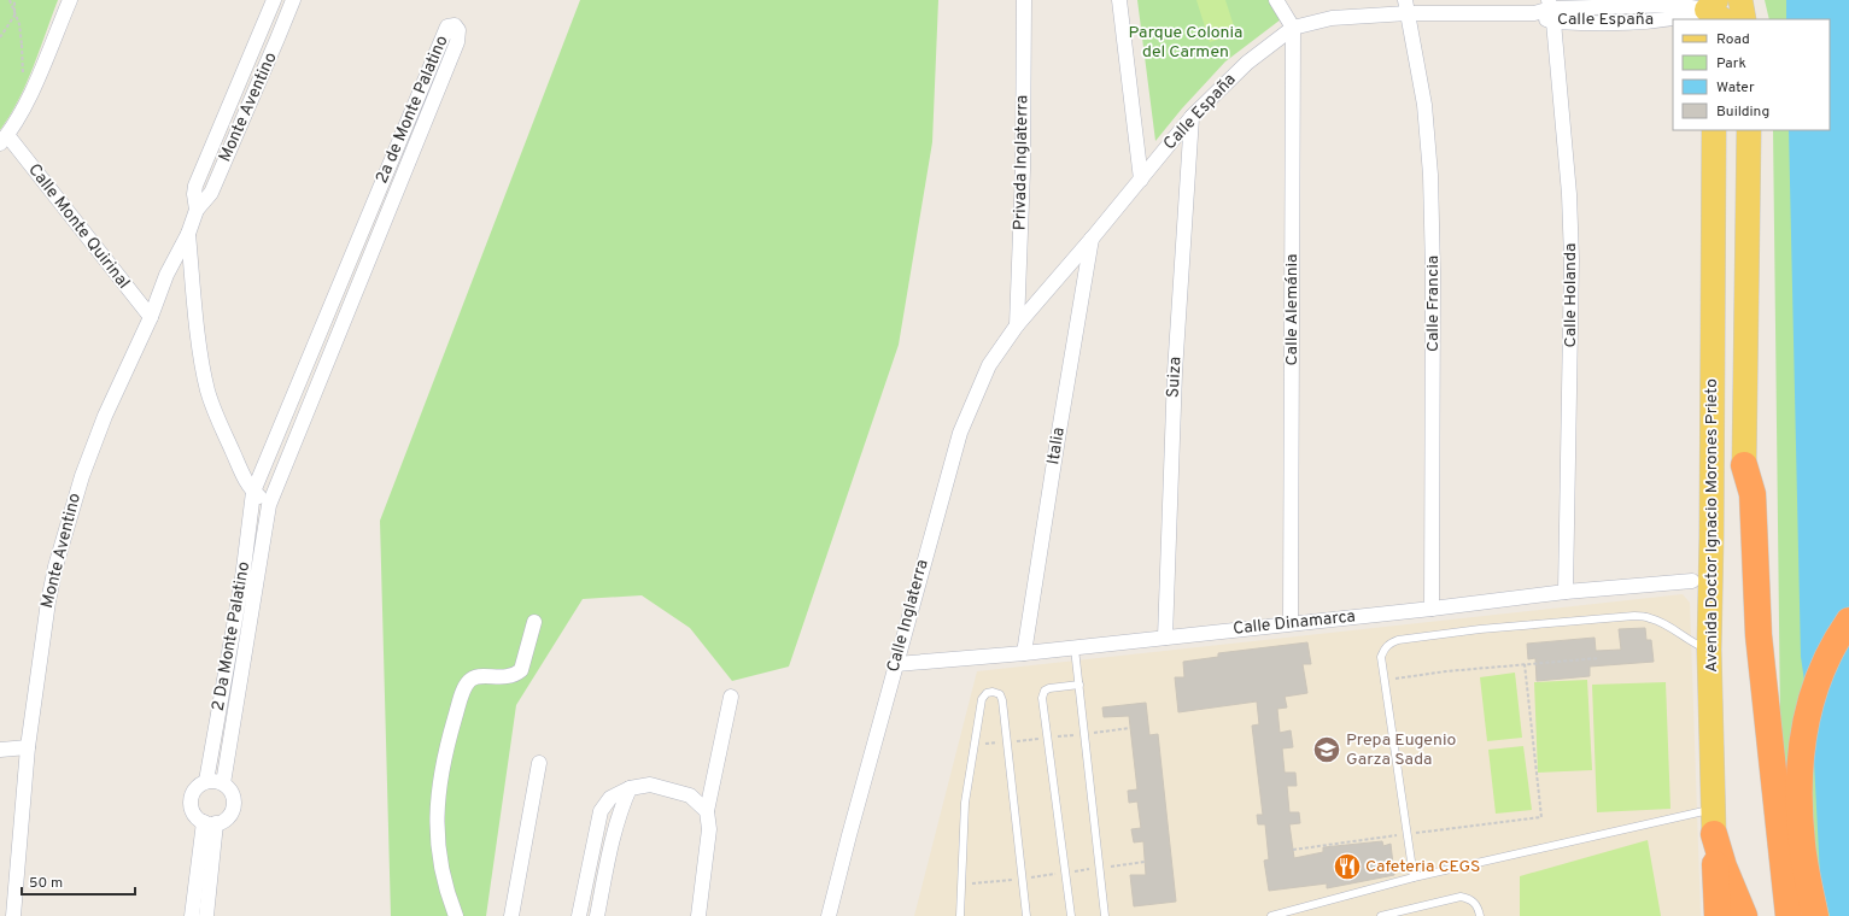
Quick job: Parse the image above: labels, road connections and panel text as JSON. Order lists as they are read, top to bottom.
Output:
{
  "streets": {
    "highway": ["Avenida Doctor Ignacio Morones Prieto"],
    "street": [
      "Calle España",
      "Monte Aventino",
      "2a de Monte Palatino",
      "Privada Inglaterra",
      "Calle Monte Quirinal",
      "Calle Holanda",
      "Calle Francia",
      "Calle Alemánia",
      "Suiza",
      "Italia",
      "Calle Inglaterra",
      "Calle Dinamarca",
      "2 Da Monte Palatino"
    ]
  },
  "crossings": [
    ["Calle España", "Privada Inglaterra"],
    ["Calle España", "Calle Holanda"],
    ["Calle España", "Calle Francia"],
    ["Calle España", "Calle Alemánia"],
    ["Calle España", "Suiza"],
    ["Calle España", "Italia"],
    ["Calle España", "Calle Inglaterra"],
    ["Monte Aventino", "Calle Monte Quirinal"],
    ["2a de Monte Palatino", "2 Da Monte Palatino"],
    ["Privada Inglaterra", "Calle Inglaterra"],
    ["Calle Holanda", "Calle Dinamarca"],
    ["Calle Francia", "Calle Dinamarca"],
    ["Calle Alemánia", "Calle Dinamarca"],
    ["Suiza", "Calle Dinamarca"],
    ["Italia", "Calle Dinamarca"],
    ["Calle Inglaterra", "Calle Dinamarca"]
  ],
  "parks": ["Parque Colonia del Carmen"],
  "places": {
    "school or university": ["Prepa Eugenio Garza Sada"],
    "restaurant": ["Cafeteria CEGS"]
  },
  "legend": [
    "Road",
    "Park",
    "Water",
    "Building"
  ],
  "scale_bar": "50 m"
}
